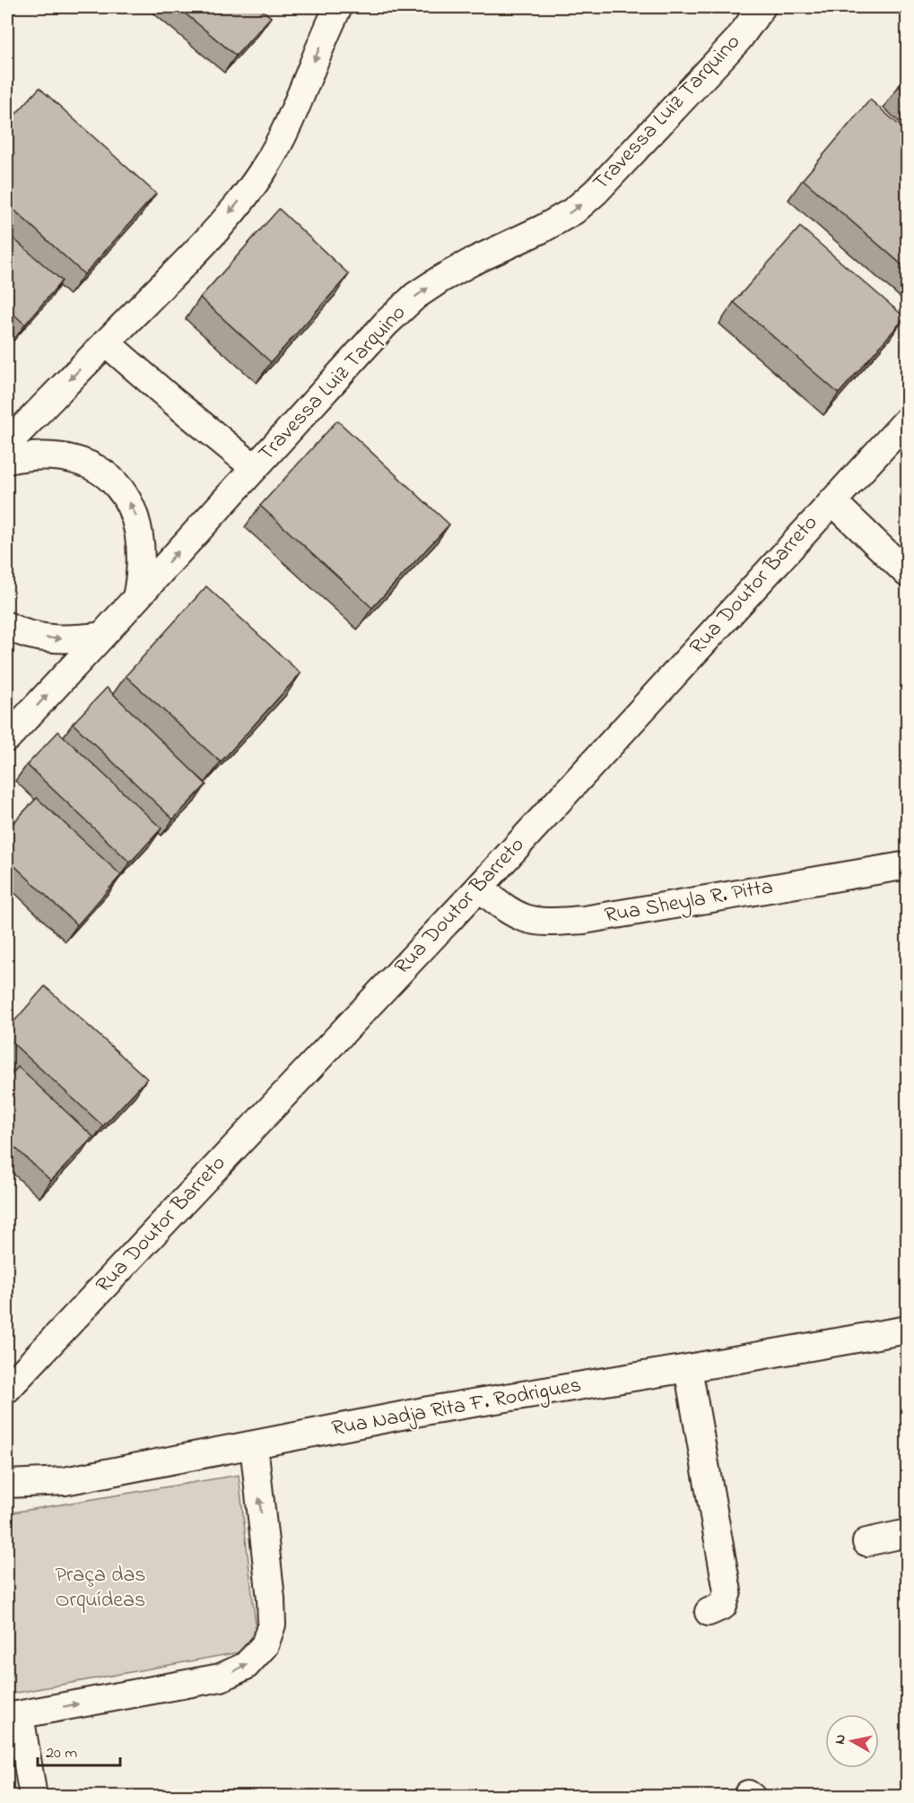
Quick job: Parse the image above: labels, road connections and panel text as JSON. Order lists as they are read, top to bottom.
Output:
{
  "streets": {
    "street": [
      "Travessa Luiz Tarquino",
      "Rua Doutor Barreto",
      "Rua Sheyla R. Pitta",
      "Rua Nadja Rita F. Rodrigues"
    ]
  },
  "crossings": [
    ["Rua Doutor Barreto", "Rua Sheyla R. Pitta"]
  ],
  "parks": ["Praça das Orquídeas"],
  "scale_bar": "20 m",
  "north": "left"
}
